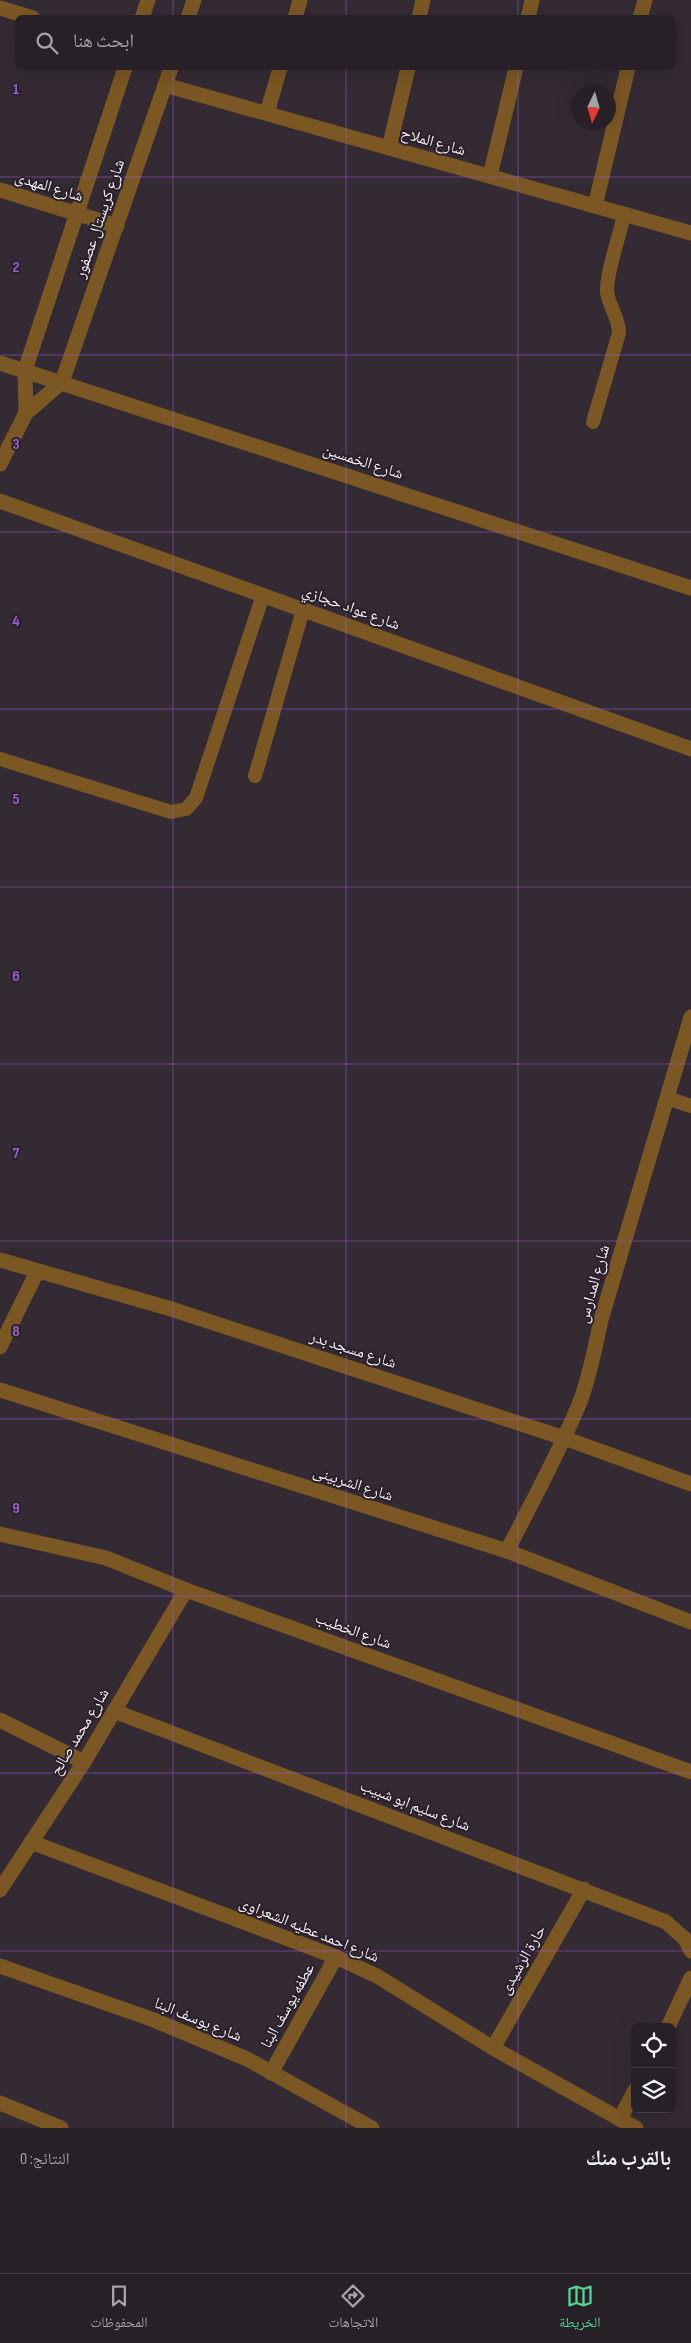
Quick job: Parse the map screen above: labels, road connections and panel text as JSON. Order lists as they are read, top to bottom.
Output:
{
  "streets": {
    "street": [
      "شارع الملاح",
      "شارع المهدى",
      "شارع كريستال عصفور",
      "شارع الخمسين",
      "شارع عواد حجازي",
      "شارع المدارس",
      "شارع مسجد بدر",
      "شارع الشربينى",
      "شارع الخطيب",
      "شارع محمد صالح",
      "شارع سليم ابو شبيب",
      "شارع احمد عطيه الشعراوى",
      "حارة الرشيدى",
      "عطفه يوسف البنا",
      "شارع يوسف البنا"
    ]
  },
  "crossings": [
    ["شارع الملاح", "شارع كريستال عصفور"],
    ["شارع المهدى", "شارع كريستال عصفور"],
    ["شارع كريستال عصفور", "شارع الخمسين"],
    ["شارع المدارس", "شارع مسجد بدر"],
    ["شارع المدارس", "شارع الشربينى"],
    ["شارع الخطيب", "شارع محمد صالح"],
    ["شارع محمد صالح", "شارع سليم ابو شبيب"],
    ["شارع محمد صالح", "شارع احمد عطيه الشعراوى"],
    ["شارع سليم ابو شبيب", "حارة الرشيدى"],
    ["شارع احمد عطيه الشعراوى", "حارة الرشيدى"],
    ["شارع احمد عطيه الشعراوى", "عطفه يوسف البنا"],
    ["عطفه يوسف البنا", "شارع يوسف البنا"]
  ],
  "north": "bottom",
  "page": {
    "search": "ابحث هنا",
    "heading": ["بالقرب منك", "النتائج: 0"],
    "nav": ["الخريطة", "الاتجاهات", "المحفوظات"]
  },
  "grid": {
    "rows": [
      "1",
      "2",
      "3",
      "4",
      "5",
      "6",
      "7",
      "8",
      "9"
    ]
  }
}
